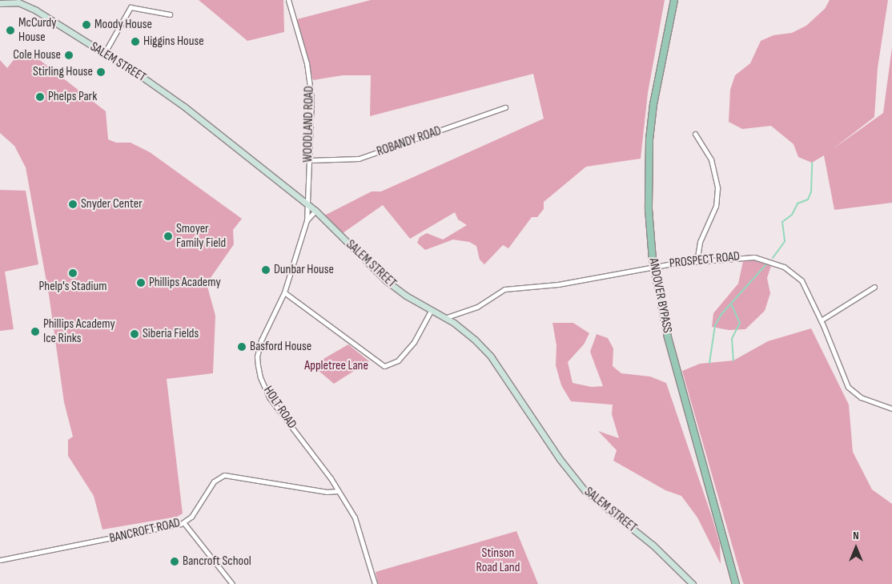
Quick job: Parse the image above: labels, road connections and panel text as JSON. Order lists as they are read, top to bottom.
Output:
{
  "streets": {
    "main road": ["ANDOVER BYPASS"],
    "street": [
      "SALEM STREET",
      "WOODLAND ROAD",
      "ROBANDY ROAD",
      "PROSPECT ROAD",
      "HOLT ROAD",
      "BANCROFT ROAD"
    ]
  },
  "crossings": [
    ["SALEM STREET", "WOODLAND ROAD"],
    ["SALEM STREET", "PROSPECT ROAD"],
    ["SALEM STREET", "HOLT ROAD"],
    ["WOODLAND ROAD", "ROBANDY ROAD"],
    ["WOODLAND ROAD", "HOLT ROAD"],
    ["PROSPECT ROAD", "ANDOVER BYPASS"],
    ["HOLT ROAD", "BANCROFT ROAD"]
  ],
  "parks": ["Appletree Lane", "Stinson Road Land"],
  "places": [
    "Moody House",
    "McCurdy House",
    "Higgins House",
    "Cole House",
    "Stirling House",
    "Phelps Park",
    "Snyder Center",
    "Smoyer Family Field",
    "Dunbar House",
    "Phelp's Stadium",
    "Phillips Academy",
    "Phillips Academy Ice Rinks",
    "Siberia Fields",
    "Basford House",
    "Bancroft School"
  ],
  "north": "top"
}
